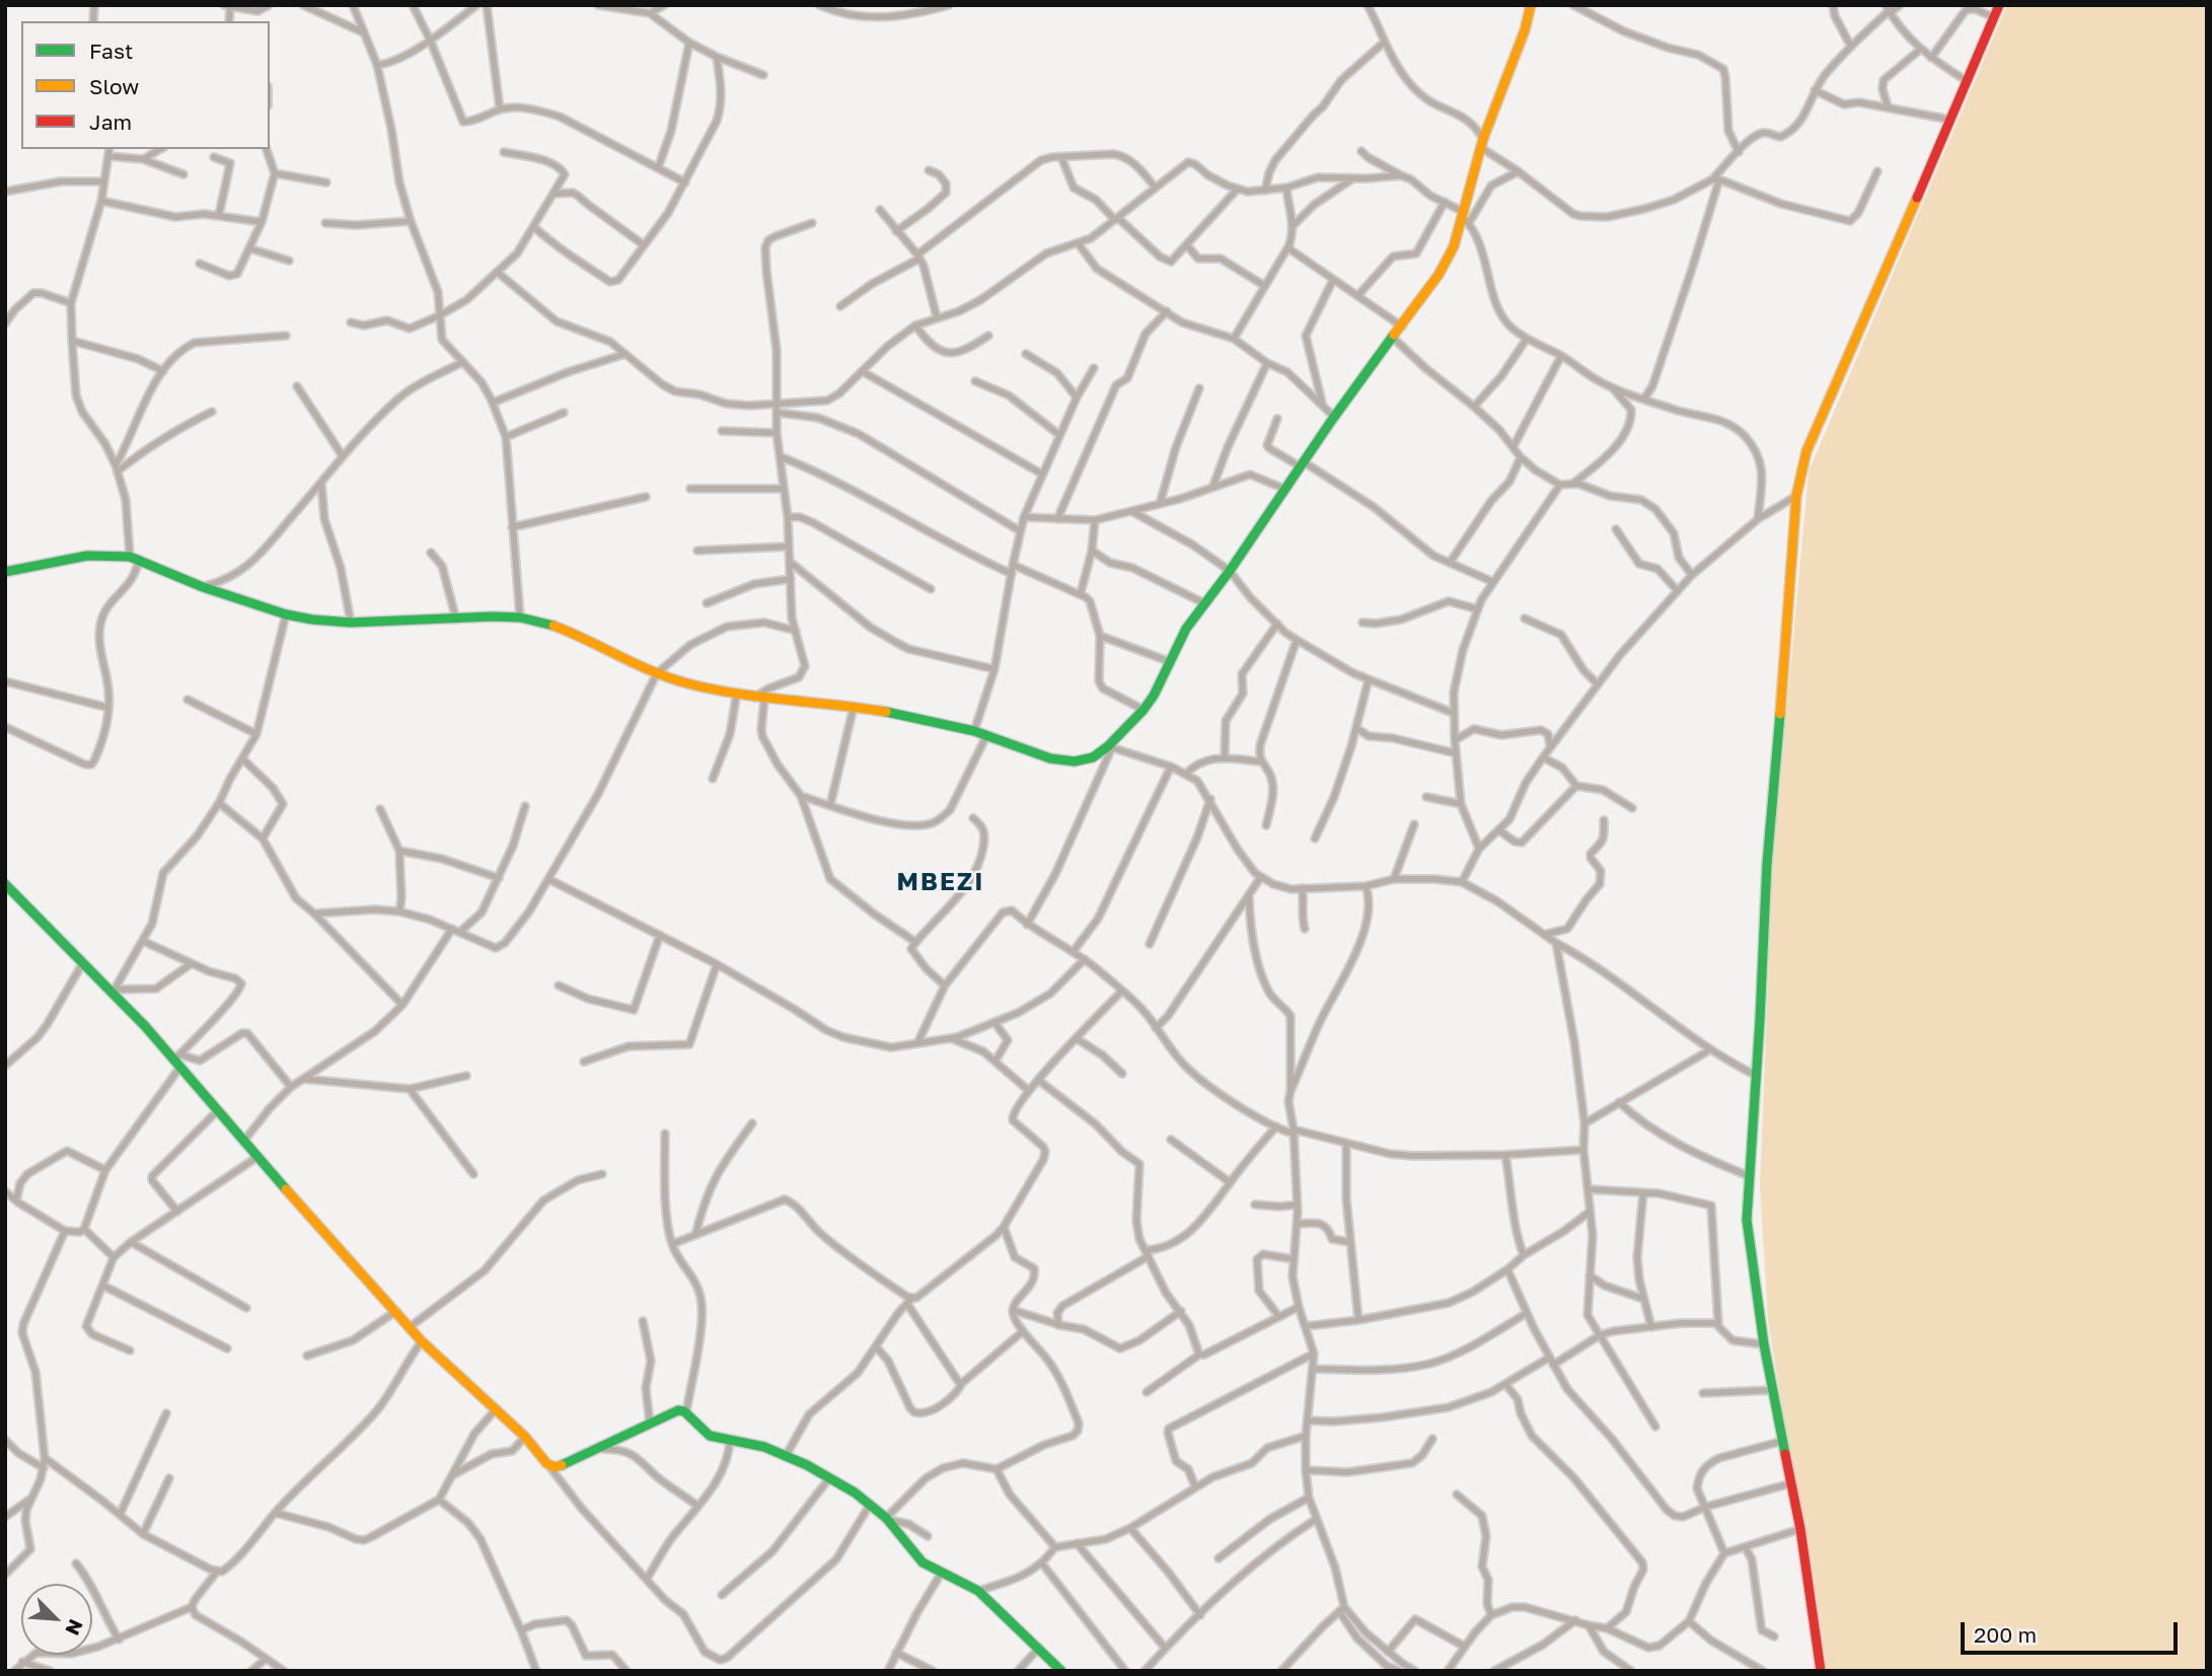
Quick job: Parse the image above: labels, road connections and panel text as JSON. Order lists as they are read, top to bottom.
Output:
{
  "districts": ["MBEZI"],
  "legend": ["Fast", "Slow", "Jam"],
  "scale_bar": "200 m",
  "north": "bottom right"
}
